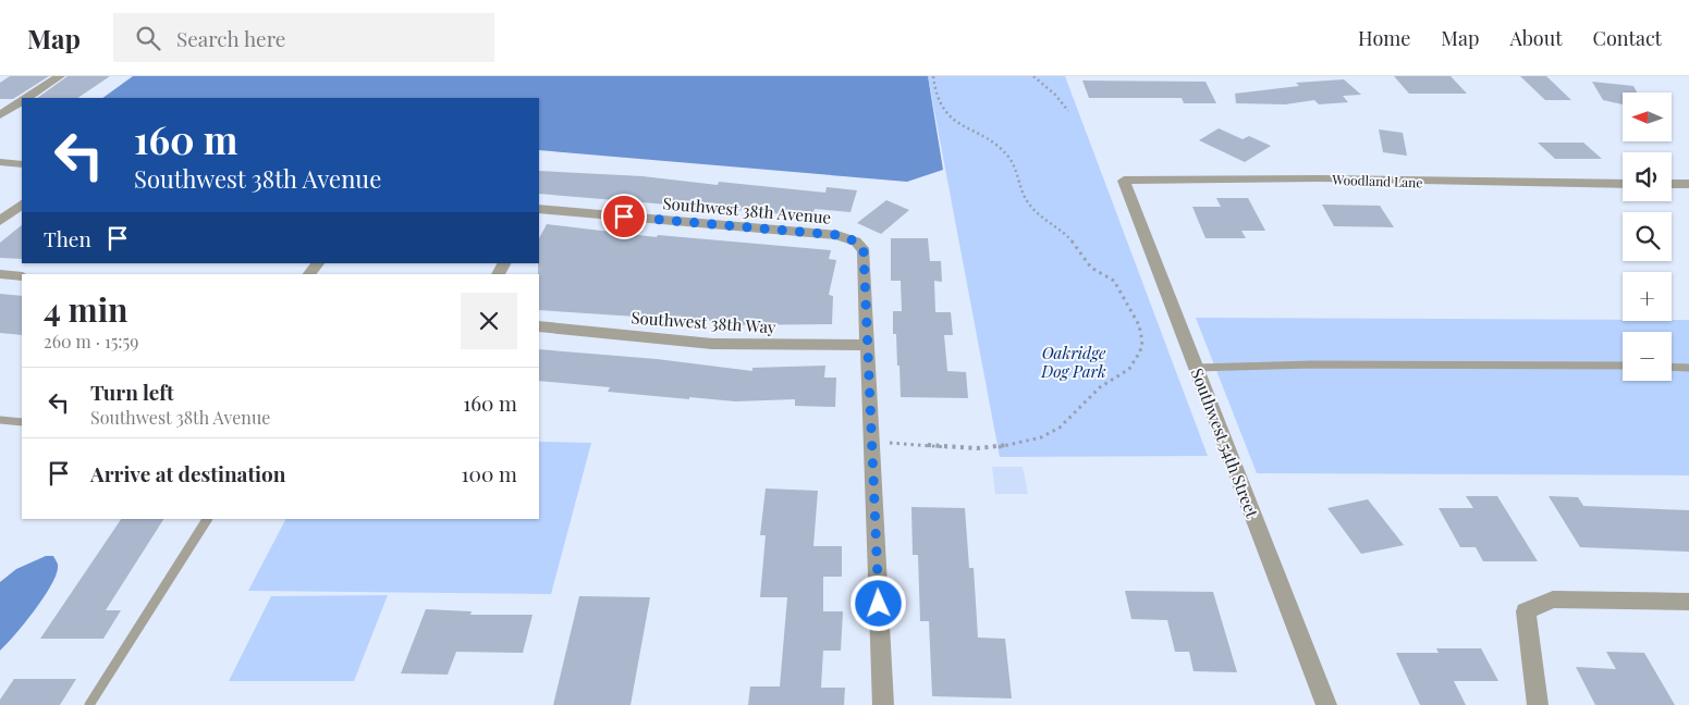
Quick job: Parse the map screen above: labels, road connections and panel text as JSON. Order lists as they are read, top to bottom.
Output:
{
  "streets": {
    "street": [
      "Woodland Lane",
      "Southwest 38th Avenue",
      "Southwest 38th Way",
      "Southwest 54th Street"
    ]
  },
  "crossings": [
    ["Woodland Lane", "Southwest 54th Street"],
    ["Southwest 38th Avenue", "Southwest 38th Way"]
  ],
  "parks": ["Oakridge Dog Park"],
  "north": "left",
  "page": {
    "header": "Map",
    "search": "Search here",
    "nav": [
      "Home",
      "Map",
      "About",
      "Contact"
    ],
    "map_buttons": ["+", "−"],
    "turn": ["160 m", "Southwest 38th Avenue"],
    "then": "Then",
    "heading": ["4 min", "260 m · 15:59"],
    "list": [
      {
        "name": "Turn left",
        "note": "Southwest 38th Avenue",
        "value": "160 m"
      },
      {
        "name": "Arrive at destination",
        "value": "100 m"
      }
    ]
  }
}
